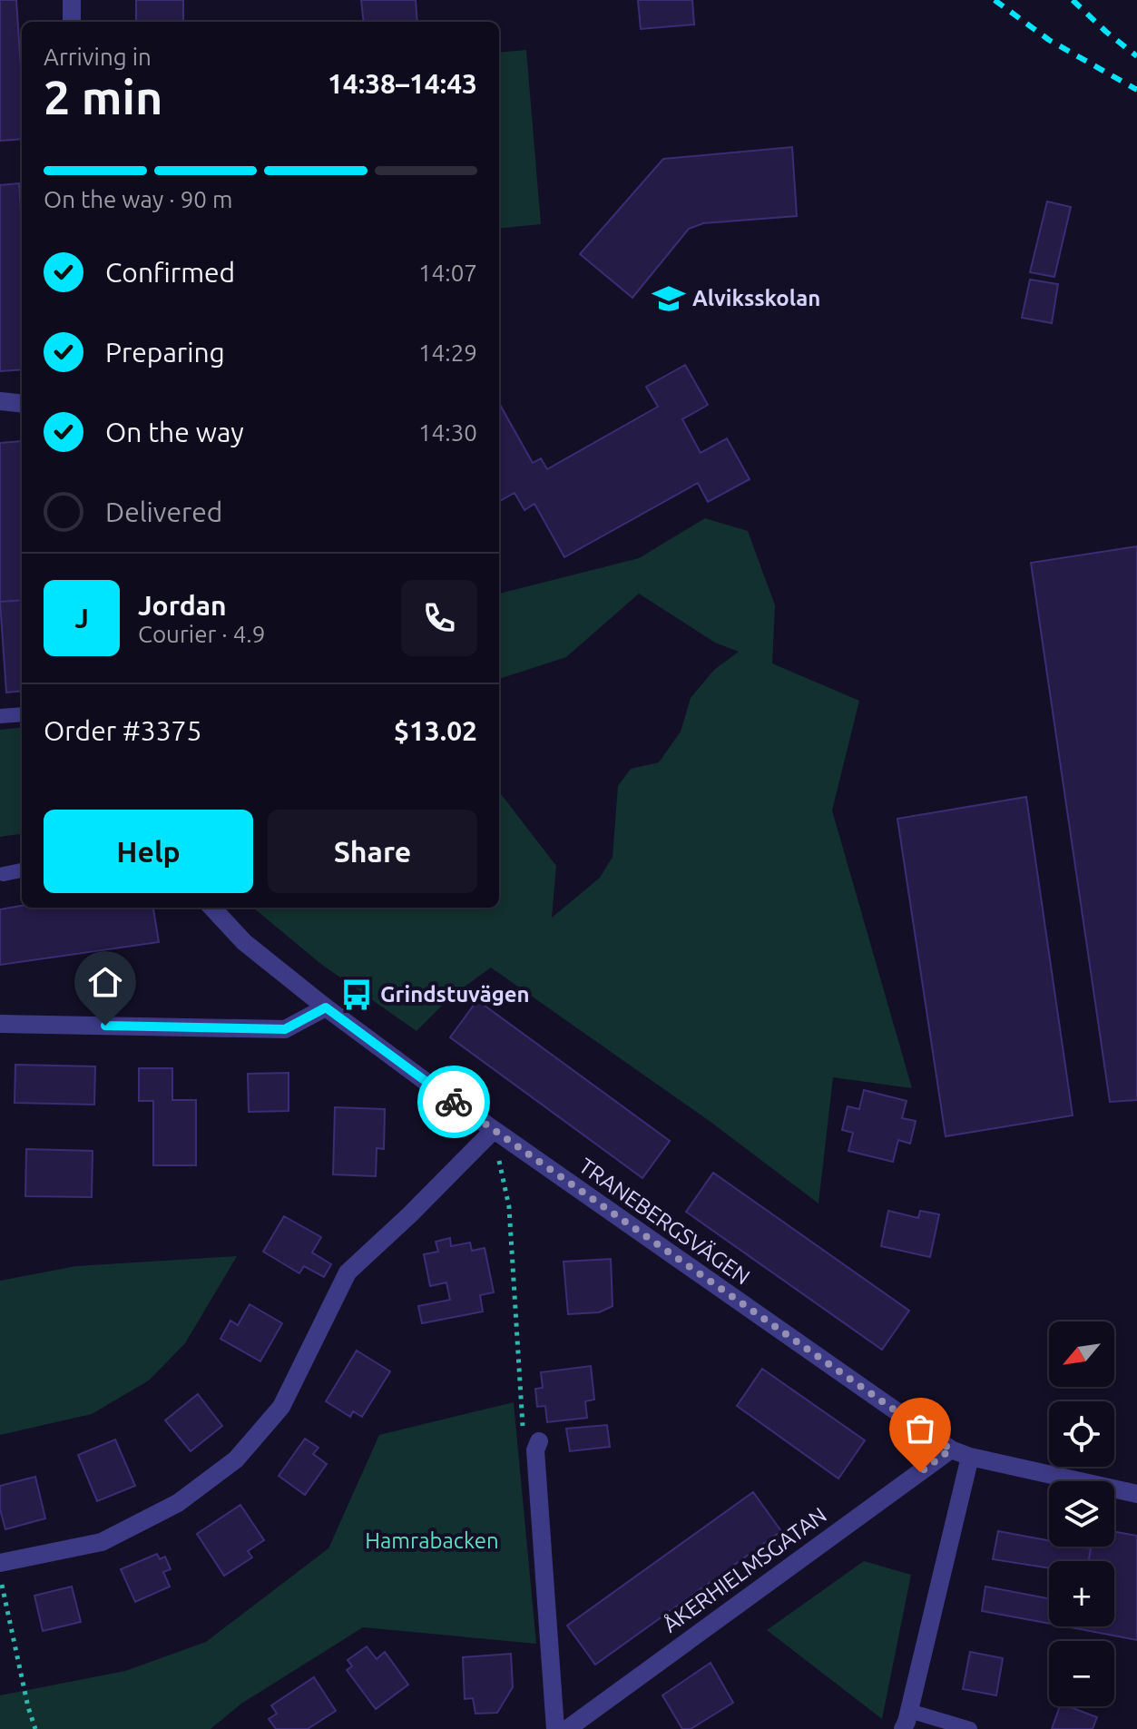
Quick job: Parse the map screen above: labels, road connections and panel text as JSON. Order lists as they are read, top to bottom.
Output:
{
  "streets": {
    "street": ["TRANEBERGSVÄGEN", "ÅKERHIELMSGATAN"]
  },
  "crossings": [
    ["TRANEBERGSVÄGEN", "ÅKERHIELMSGATAN"]
  ],
  "parks": ["Hamrabacken"],
  "places": {
    "school or university": ["Alviksskolan"],
    "bus stop": ["Grindstuvägen"]
  },
  "north": "bottom left",
  "page": {
    "heading": ["2 min", "Arriving in", "14:38–14:43"],
    "panel": [
      "Jordan",
      "Courier · 4.9",
      "Order #3375",
      "$13.02"
    ],
    "bar": "On the way · 90 m",
    "list": [
      ["Confirmed", "14:07"],
      ["Preparing", "14:29"],
      ["On the way", "14:30"],
      "Delivered"
    ],
    "round": "J",
    "buttons": ["Help", "Share"],
    "map_buttons": ["+", "−"]
  }
}
